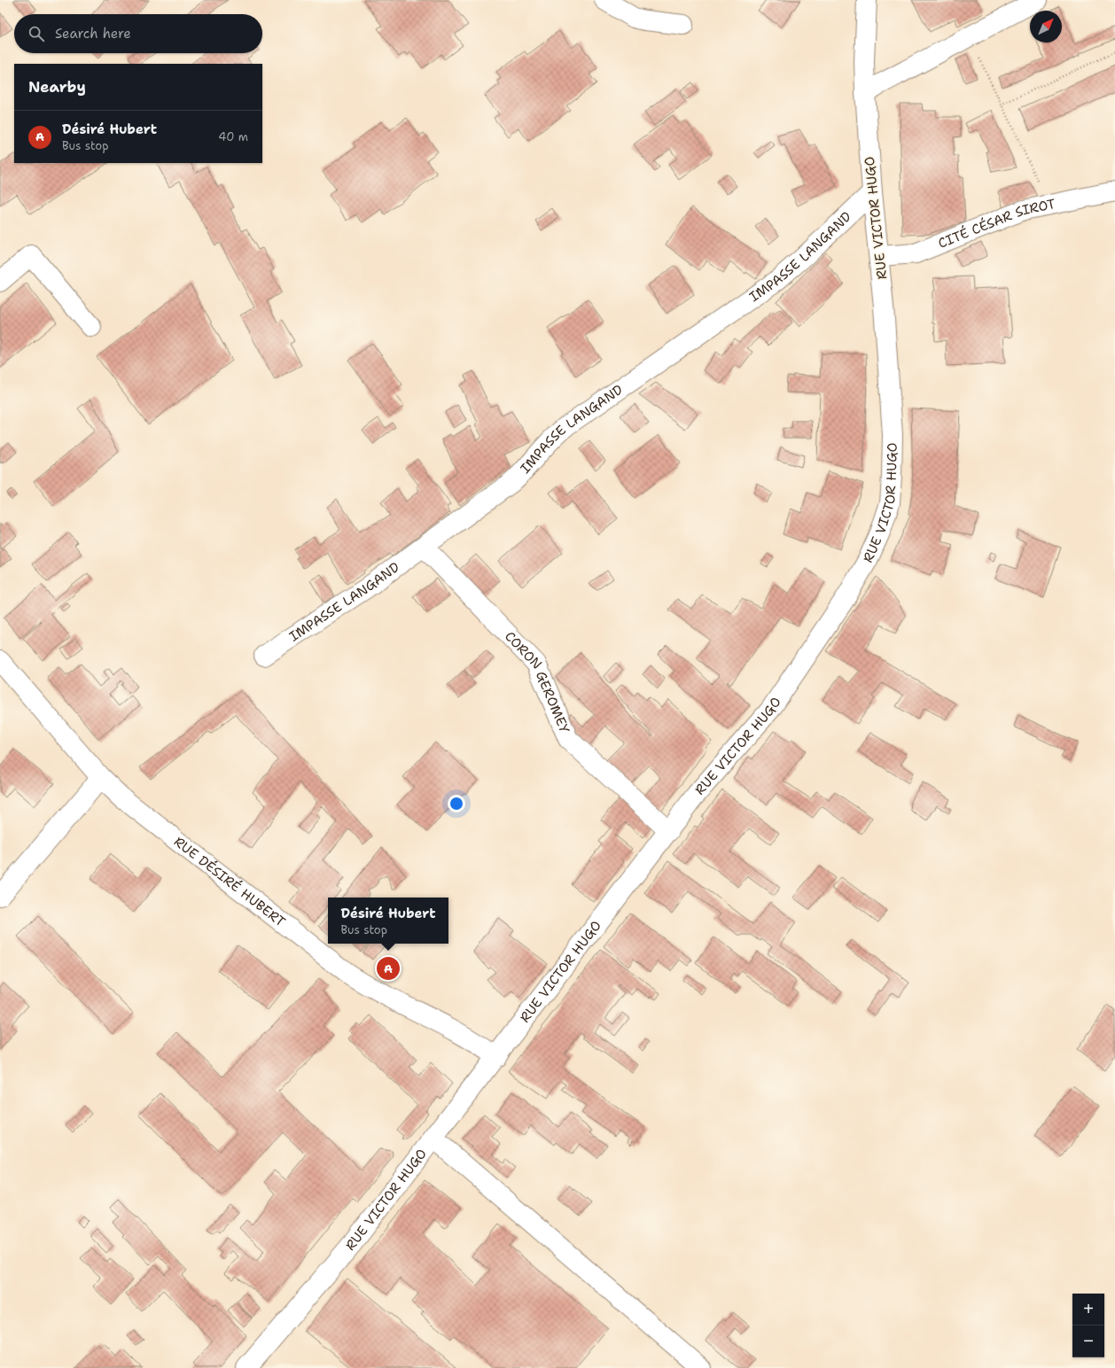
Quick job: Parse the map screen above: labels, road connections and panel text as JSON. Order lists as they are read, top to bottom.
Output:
{
  "streets": {
    "street": [
      "RUE VICTOR HUGO",
      "CITÉ CÉSAR SIROT",
      "IMPASSE LANGAND",
      "CORON GEROMEY",
      "RUE DÉSIRÉ HUBERT"
    ]
  },
  "crossings": [
    ["RUE VICTOR HUGO", "CITÉ CÉSAR SIROT"],
    ["RUE VICTOR HUGO", "IMPASSE LANGAND"],
    ["RUE VICTOR HUGO", "CORON GEROMEY"],
    ["RUE VICTOR HUGO", "RUE DÉSIRÉ HUBERT"],
    ["IMPASSE LANGAND", "CORON GEROMEY"]
  ],
  "north": "top right",
  "page": {
    "search": "Search here",
    "heading": "Nearby",
    "list": [
      {
        "mark": "A",
        "name": "Désiré Hubert",
        "note": "Bus stop",
        "value": "40 m"
      }
    ],
    "popup": ["Désiré Hubert", "Bus stop"],
    "pins": "A",
    "map_buttons": ["+", "−"]
  }
}
